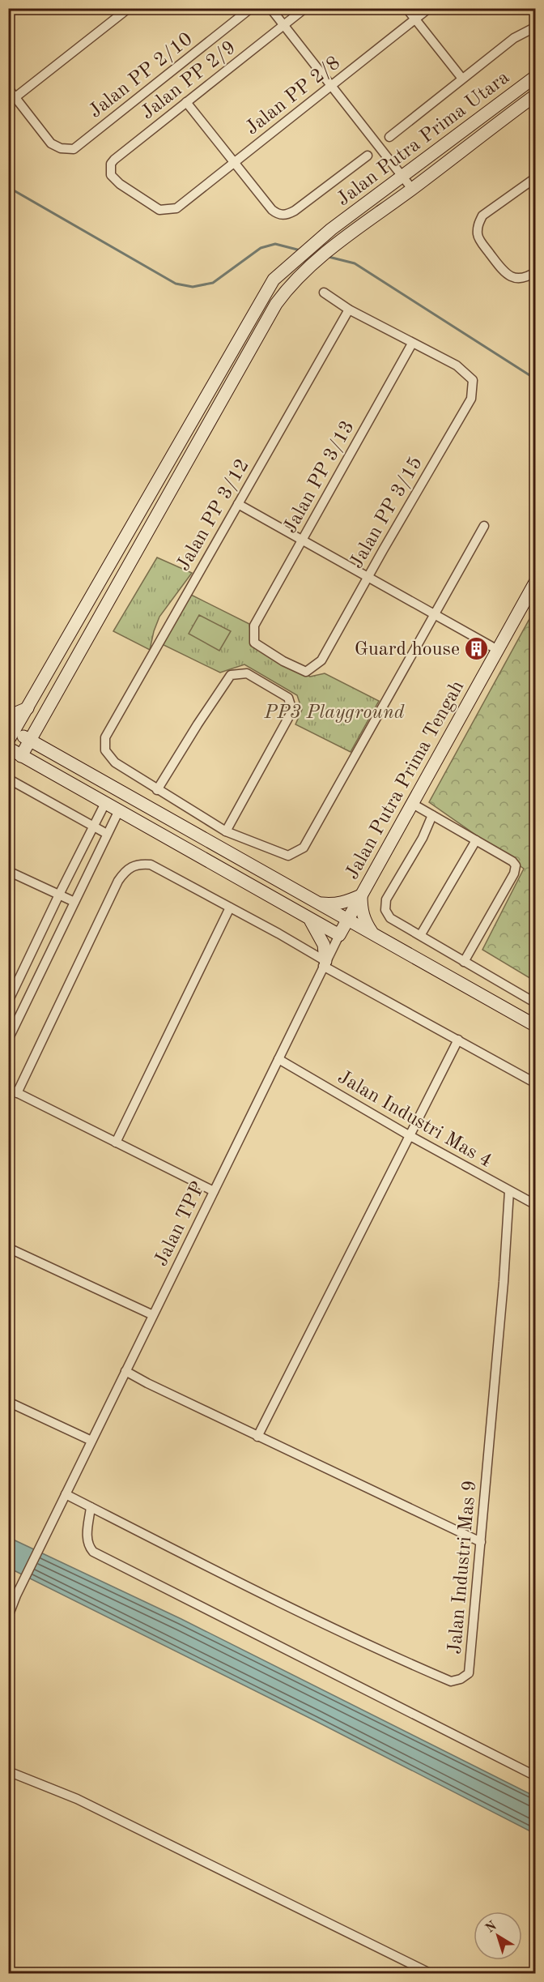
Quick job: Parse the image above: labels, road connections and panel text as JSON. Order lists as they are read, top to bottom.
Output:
{
  "streets": {
    "main road": ["Jalan Putra Prima Utara", "Jalan Putra Prima Tengah"],
    "street": [
      "Jalan PP 2/10",
      "Jalan PP 2/9",
      "Jalan PP 2/8",
      "Jalan PP 3/13",
      "Jalan PP 3/15",
      "Jalan PP 3/12",
      "Jalan Industri Mas 4",
      "Jalan TPP",
      "Jalan Industri Mas 9"
    ]
  },
  "crossings": [
    ["Jalan PP 2/9", "Jalan PP 2/8"],
    ["Jalan PP 3/13", "Jalan PP 3/15"],
    ["Jalan Putra Prima Tengah", "Jalan TPP"],
    ["Jalan Industri Mas 4", "Jalan TPP"],
    ["Jalan Industri Mas 4", "Jalan Industri Mas 9"],
    ["Jalan TPP", "Jalan Industri Mas 9"]
  ],
  "parks": ["PP3 Playground"],
  "places": {
    "building": ["Guard house"]
  },
  "north": "top left"
}
